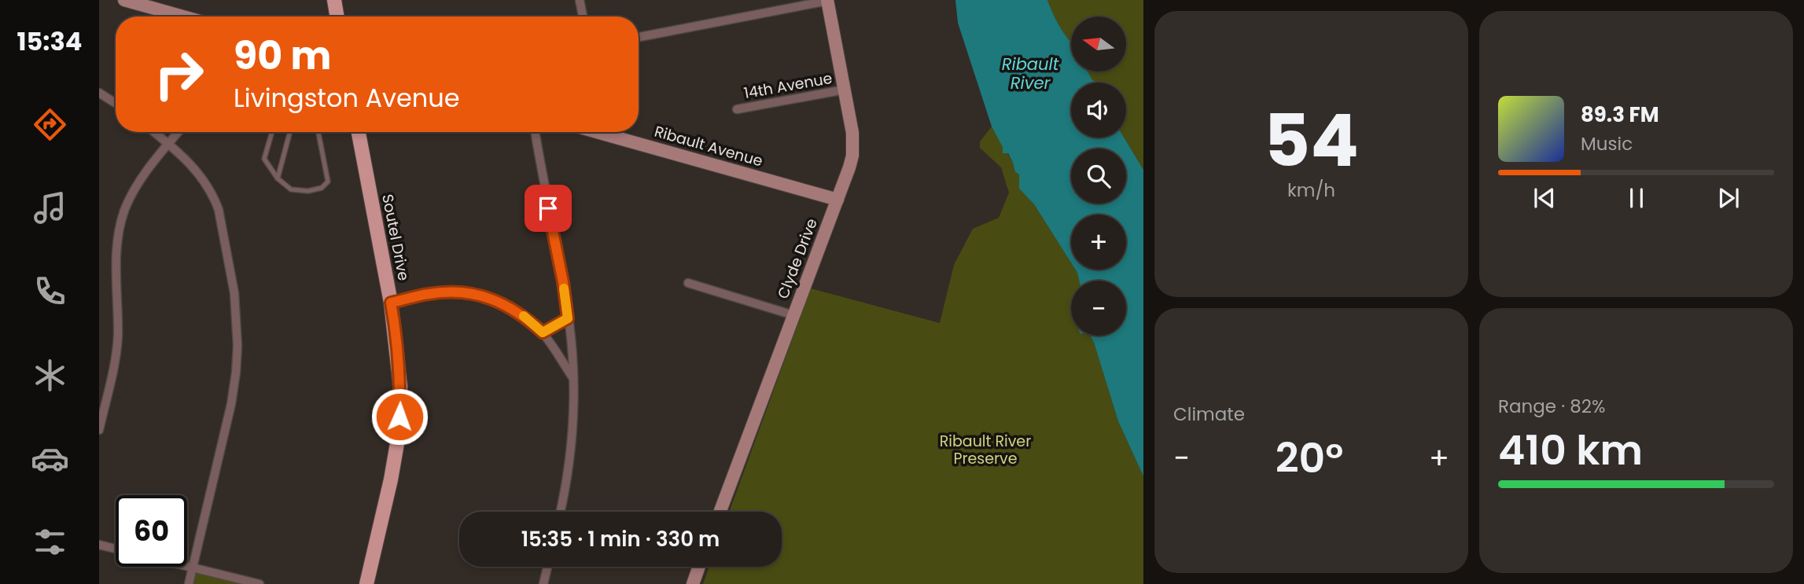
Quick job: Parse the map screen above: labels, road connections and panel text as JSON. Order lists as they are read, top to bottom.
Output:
{
  "streets": {
    "main road": ["Soutel Drive"],
    "street": ["14th Avenue", "Ribault Avenue", "Clyde Drive"]
  },
  "crossings": [
    ["14th Avenue", "Clyde Drive"],
    ["Ribault Avenue", "Clyde Drive"]
  ],
  "water": ["Ribault River"],
  "parks": ["Ribault River Preserve"],
  "north": "left",
  "page": {
    "tabs": "15:34",
    "tile": [
      ["54", "km/h"],
      "Climate",
      ["Range · 82%", "410 km"]
    ],
    "map_buttons": ["+", "−"],
    "turn": ["90 m", "Livingston Avenue"],
    "song": ["89.3 FM", "Music"],
    "heat": ["−", "20°", "+"],
    "limit": "60",
    "trip": "15:35 · 1 min · 330 m"
  }
}
